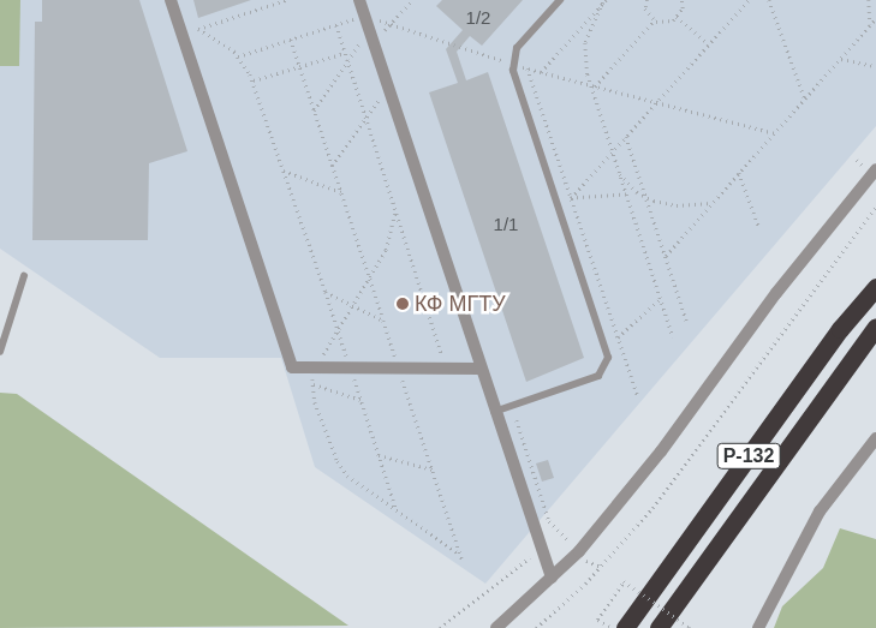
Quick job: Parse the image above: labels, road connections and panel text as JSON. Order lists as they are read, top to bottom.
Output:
{
  "streets": {
    "highway": ["Р-132"]
  },
  "places": ["КФ МГТУ"],
  "house_numbers": ["1/2", "1/1"]
}
